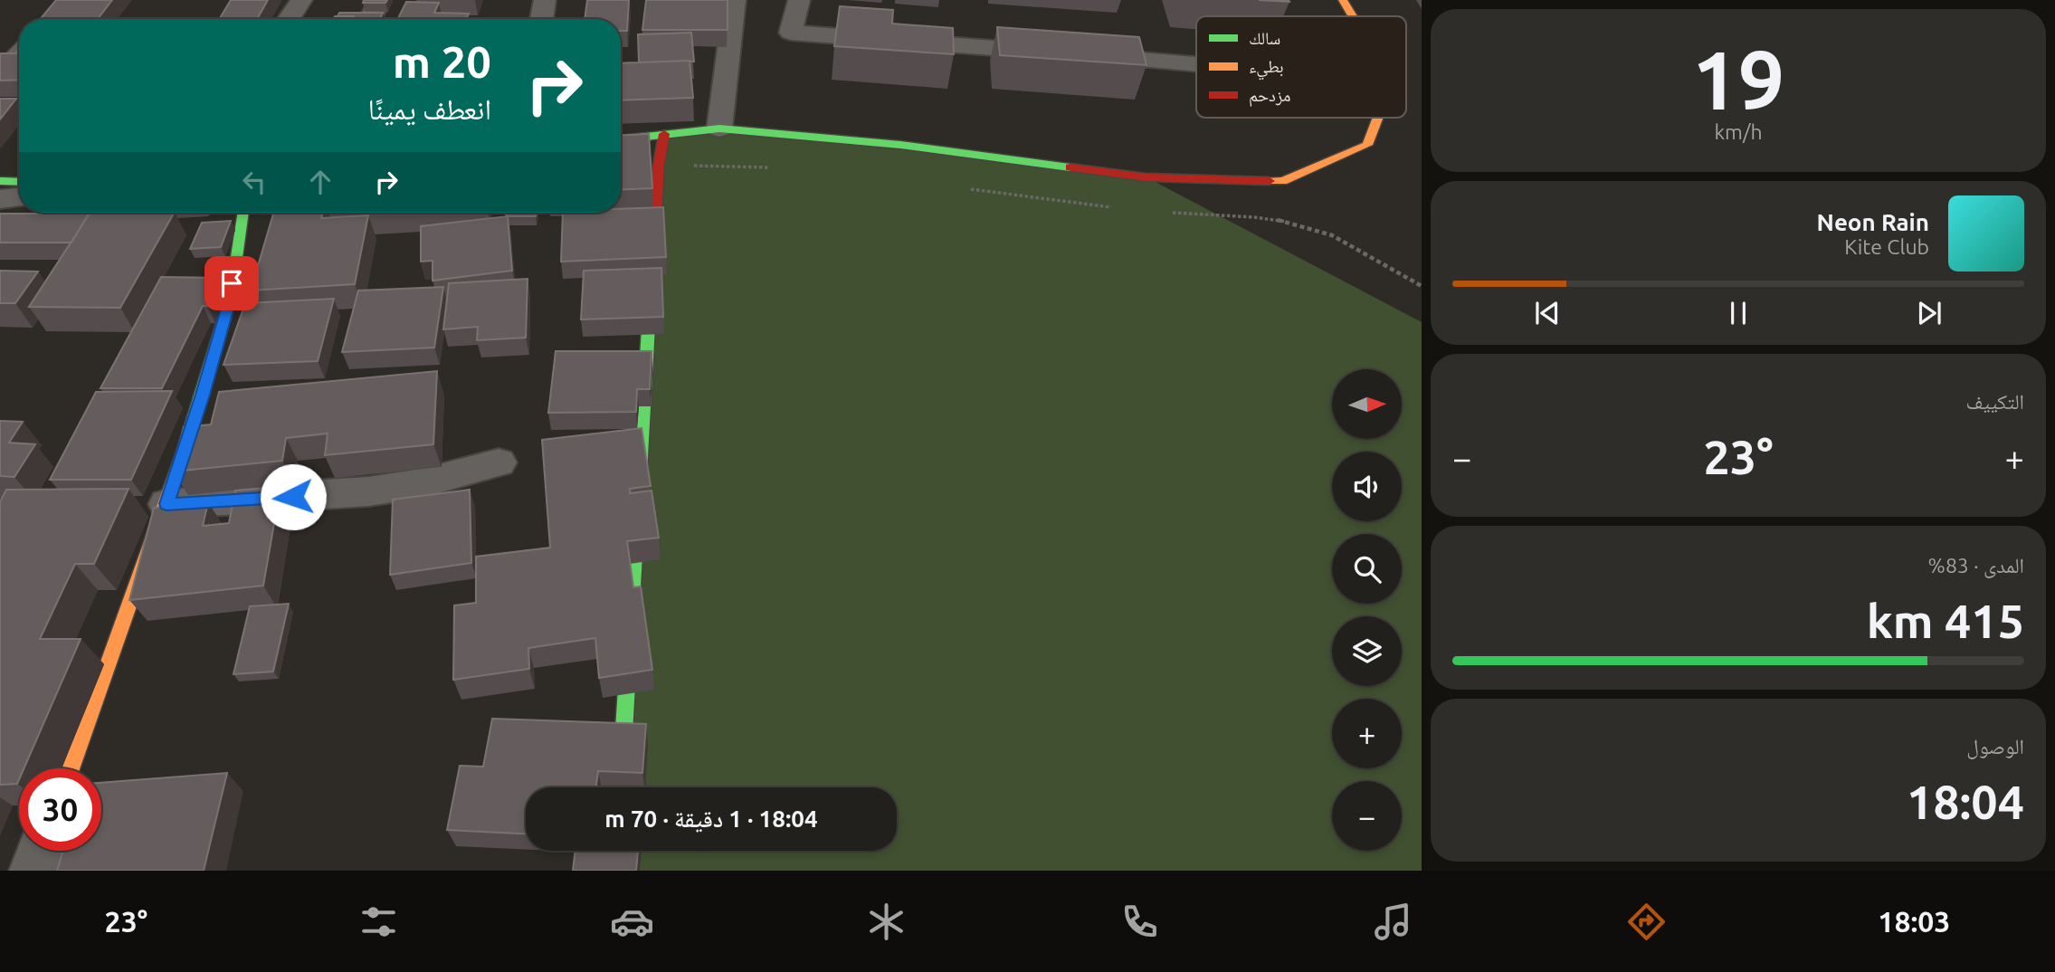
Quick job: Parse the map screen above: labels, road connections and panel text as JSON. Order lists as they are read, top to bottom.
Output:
{
  "legend": ["سالك", "بطيء", "مزدحم"],
  "north": "right",
  "page": {
    "tile": [
      ["19", "km/h"],
      "التكييف",
      ["المدى · 83%", "415 km"],
      ["الوصول", "18:04"]
    ],
    "turn": ["20 m", "انعطف يمينًا"],
    "song": ["Neon Rain", "Kite Club"],
    "map_buttons": ["+", "−"],
    "heat": ["−", "23°", "+"],
    "limit": "30",
    "trip": "18:04 · 1 دقيقة · 70 m",
    "tabs": ["18:03", "23°"]
  }
}
